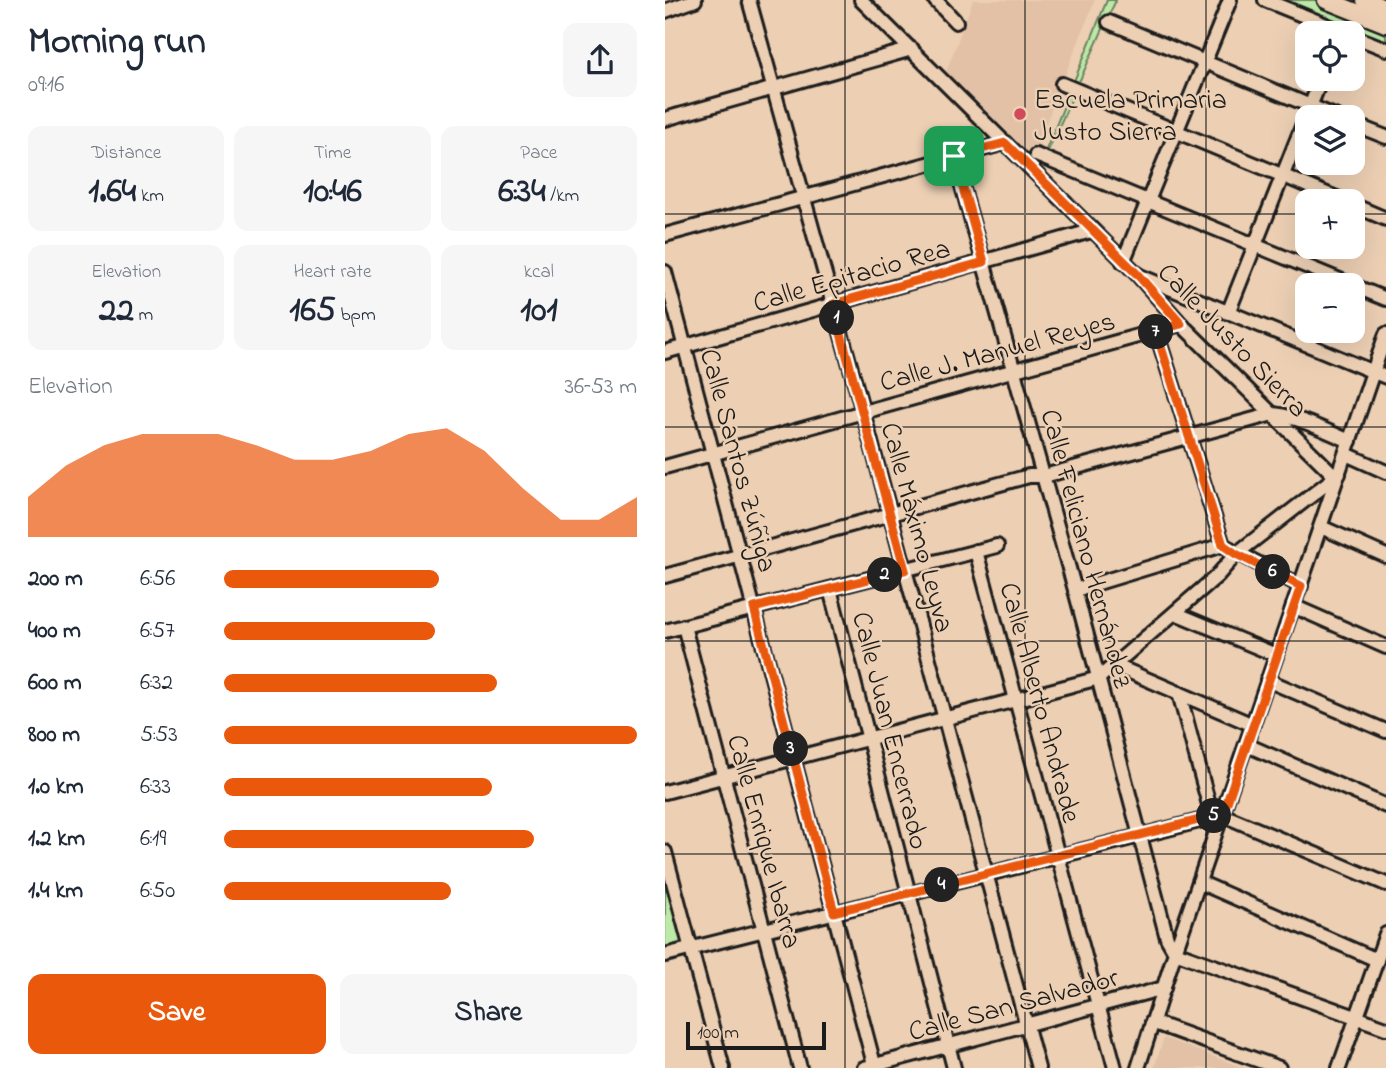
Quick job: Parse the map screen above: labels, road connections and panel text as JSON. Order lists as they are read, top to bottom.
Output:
{
  "streets": {
    "street": [
      "Calle Epitacio Rea",
      "Calle Justo Sierra",
      "Calle J. Manuel Reyes",
      "Calle Santos Zúñiga",
      "Calle Máximo Leyva",
      "Calle Feliciano Hernández",
      "Calle Alberto Andrade",
      "Calle Juan Encerrado",
      "Calle Enrique Ibarra",
      "Calle San Salvador"
    ]
  },
  "crossings": [
    ["Calle Epitacio Rea", "Calle Justo Sierra"],
    ["Calle Epitacio Rea", "Calle Santos Zúñiga"],
    ["Calle Epitacio Rea", "Calle Máximo Leyva"],
    ["Calle Epitacio Rea", "Calle Feliciano Hernández"],
    ["Calle Justo Sierra", "Calle J. Manuel Reyes"],
    ["Calle J. Manuel Reyes", "Calle Santos Zúñiga"],
    ["Calle J. Manuel Reyes", "Calle Máximo Leyva"],
    ["Calle J. Manuel Reyes", "Calle Feliciano Hernández"],
    ["Calle Santos Zúñiga", "Calle San Salvador"],
    ["Calle Máximo Leyva", "Calle San Salvador"],
    ["Calle Alberto Andrade", "Calle San Salvador"],
    ["Calle Juan Encerrado", "Calle San Salvador"]
  ],
  "places": ["Escuela Primaria Justo Sierra"],
  "scale_bar": "100 m",
  "page": {
    "heading": ["Morning run", "09:16"],
    "map_buttons": ["+", "−"],
    "stats": [
      ["Distance", "1.64 km"],
      ["Time", "10:46"],
      ["Pace", "6:34 /km"],
      ["Elevation", "22 m"],
      ["Heart rate", "165 bpm"],
      ["kcal", "101"]
    ],
    "pins": [
      "1",
      "7",
      "6",
      "2",
      "3",
      "5",
      "4"
    ],
    "chart": ["Elevation", "36–53 m"],
    "list": [
      {
        "name": "200 m",
        "note": "6:56"
      },
      {
        "name": "400 m",
        "note": "6:57"
      },
      {
        "name": "600 m",
        "note": "6:32"
      },
      {
        "name": "800 m",
        "note": "5:53"
      },
      {
        "name": "1.0 km",
        "note": "6:33"
      },
      {
        "name": "1.2 km",
        "note": "6:19"
      },
      {
        "name": "1.4 km",
        "note": "6:50"
      }
    ],
    "buttons": ["Save", "Share"],
    "scale": "100 m"
  }
}
